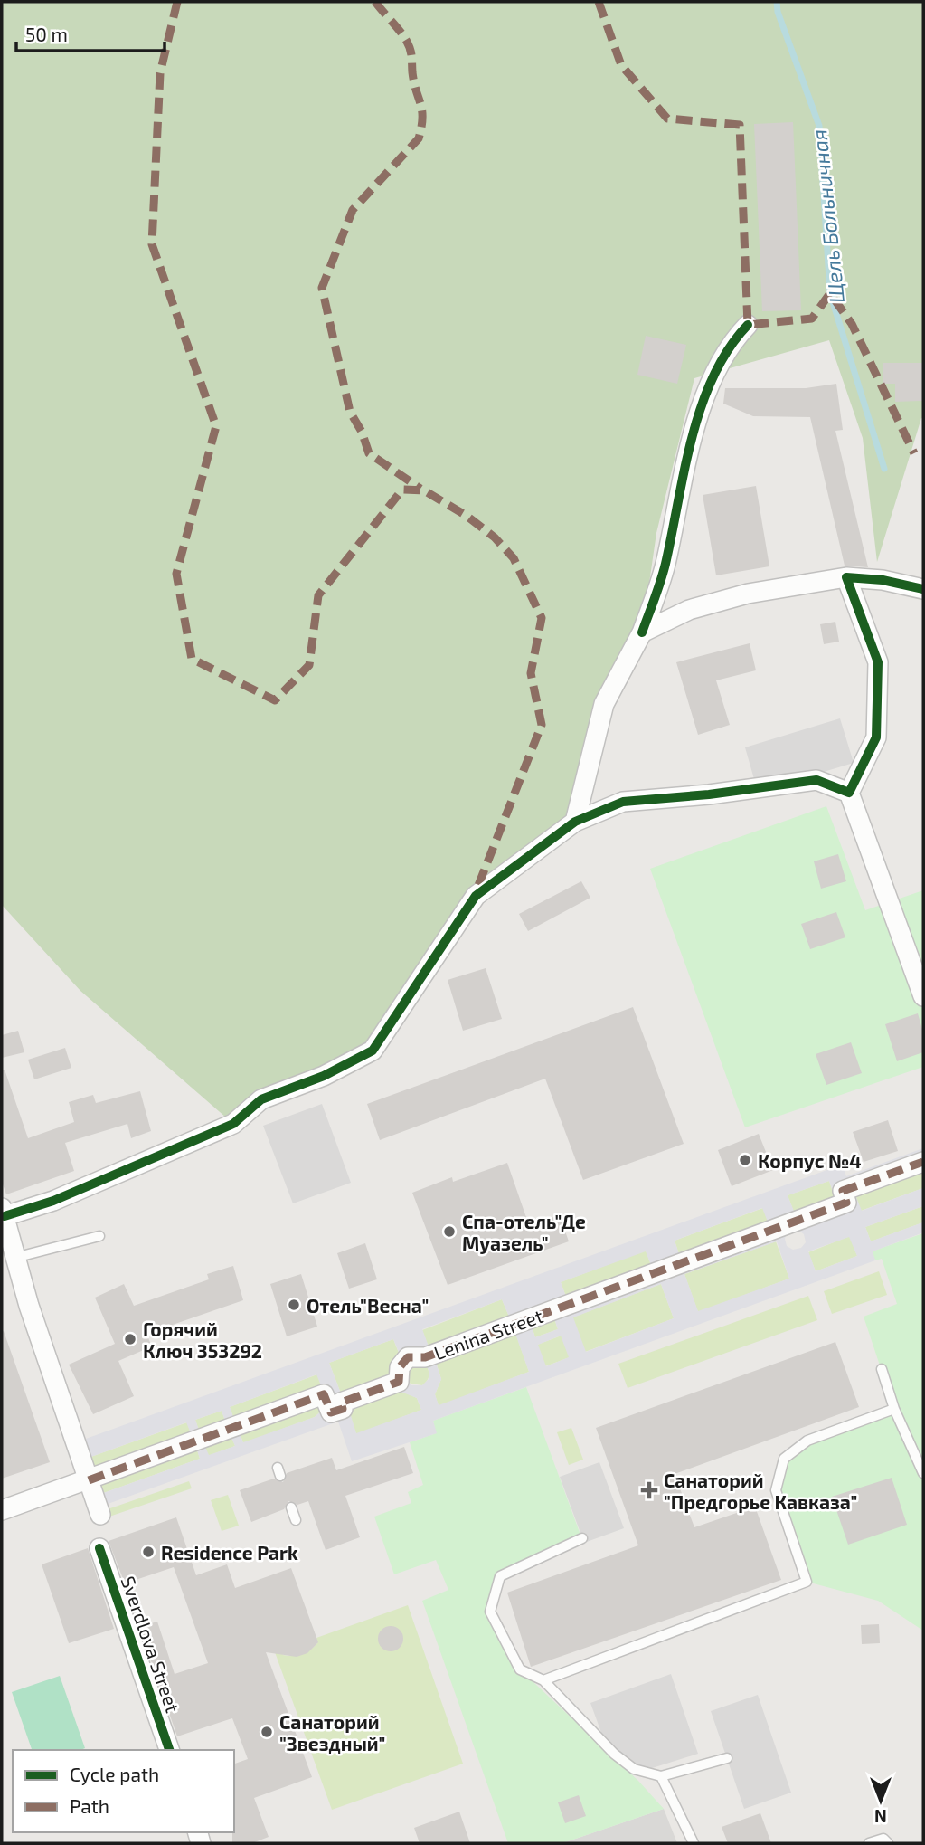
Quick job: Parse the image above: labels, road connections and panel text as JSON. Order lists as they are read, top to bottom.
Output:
{
  "streets": {
    "street": ["Lenina Street", "Sverdlova Street"]
  },
  "water": ["Щель Больничная"],
  "places": {
    "other": [
      "Корпус №4",
      "Спа-отель\"Де Муазель\"",
      "Отель\"Весна\"",
      "Горячий Ключ 353292",
      "Residence Park",
      "Санаторий \"Звездный\""
    ],
    "health": ["Санаторий \"Предгорье Кавказа\""]
  },
  "legend": ["Cycle path", "Path"],
  "scale_bar": "50 m",
  "north": "bottom"
}
